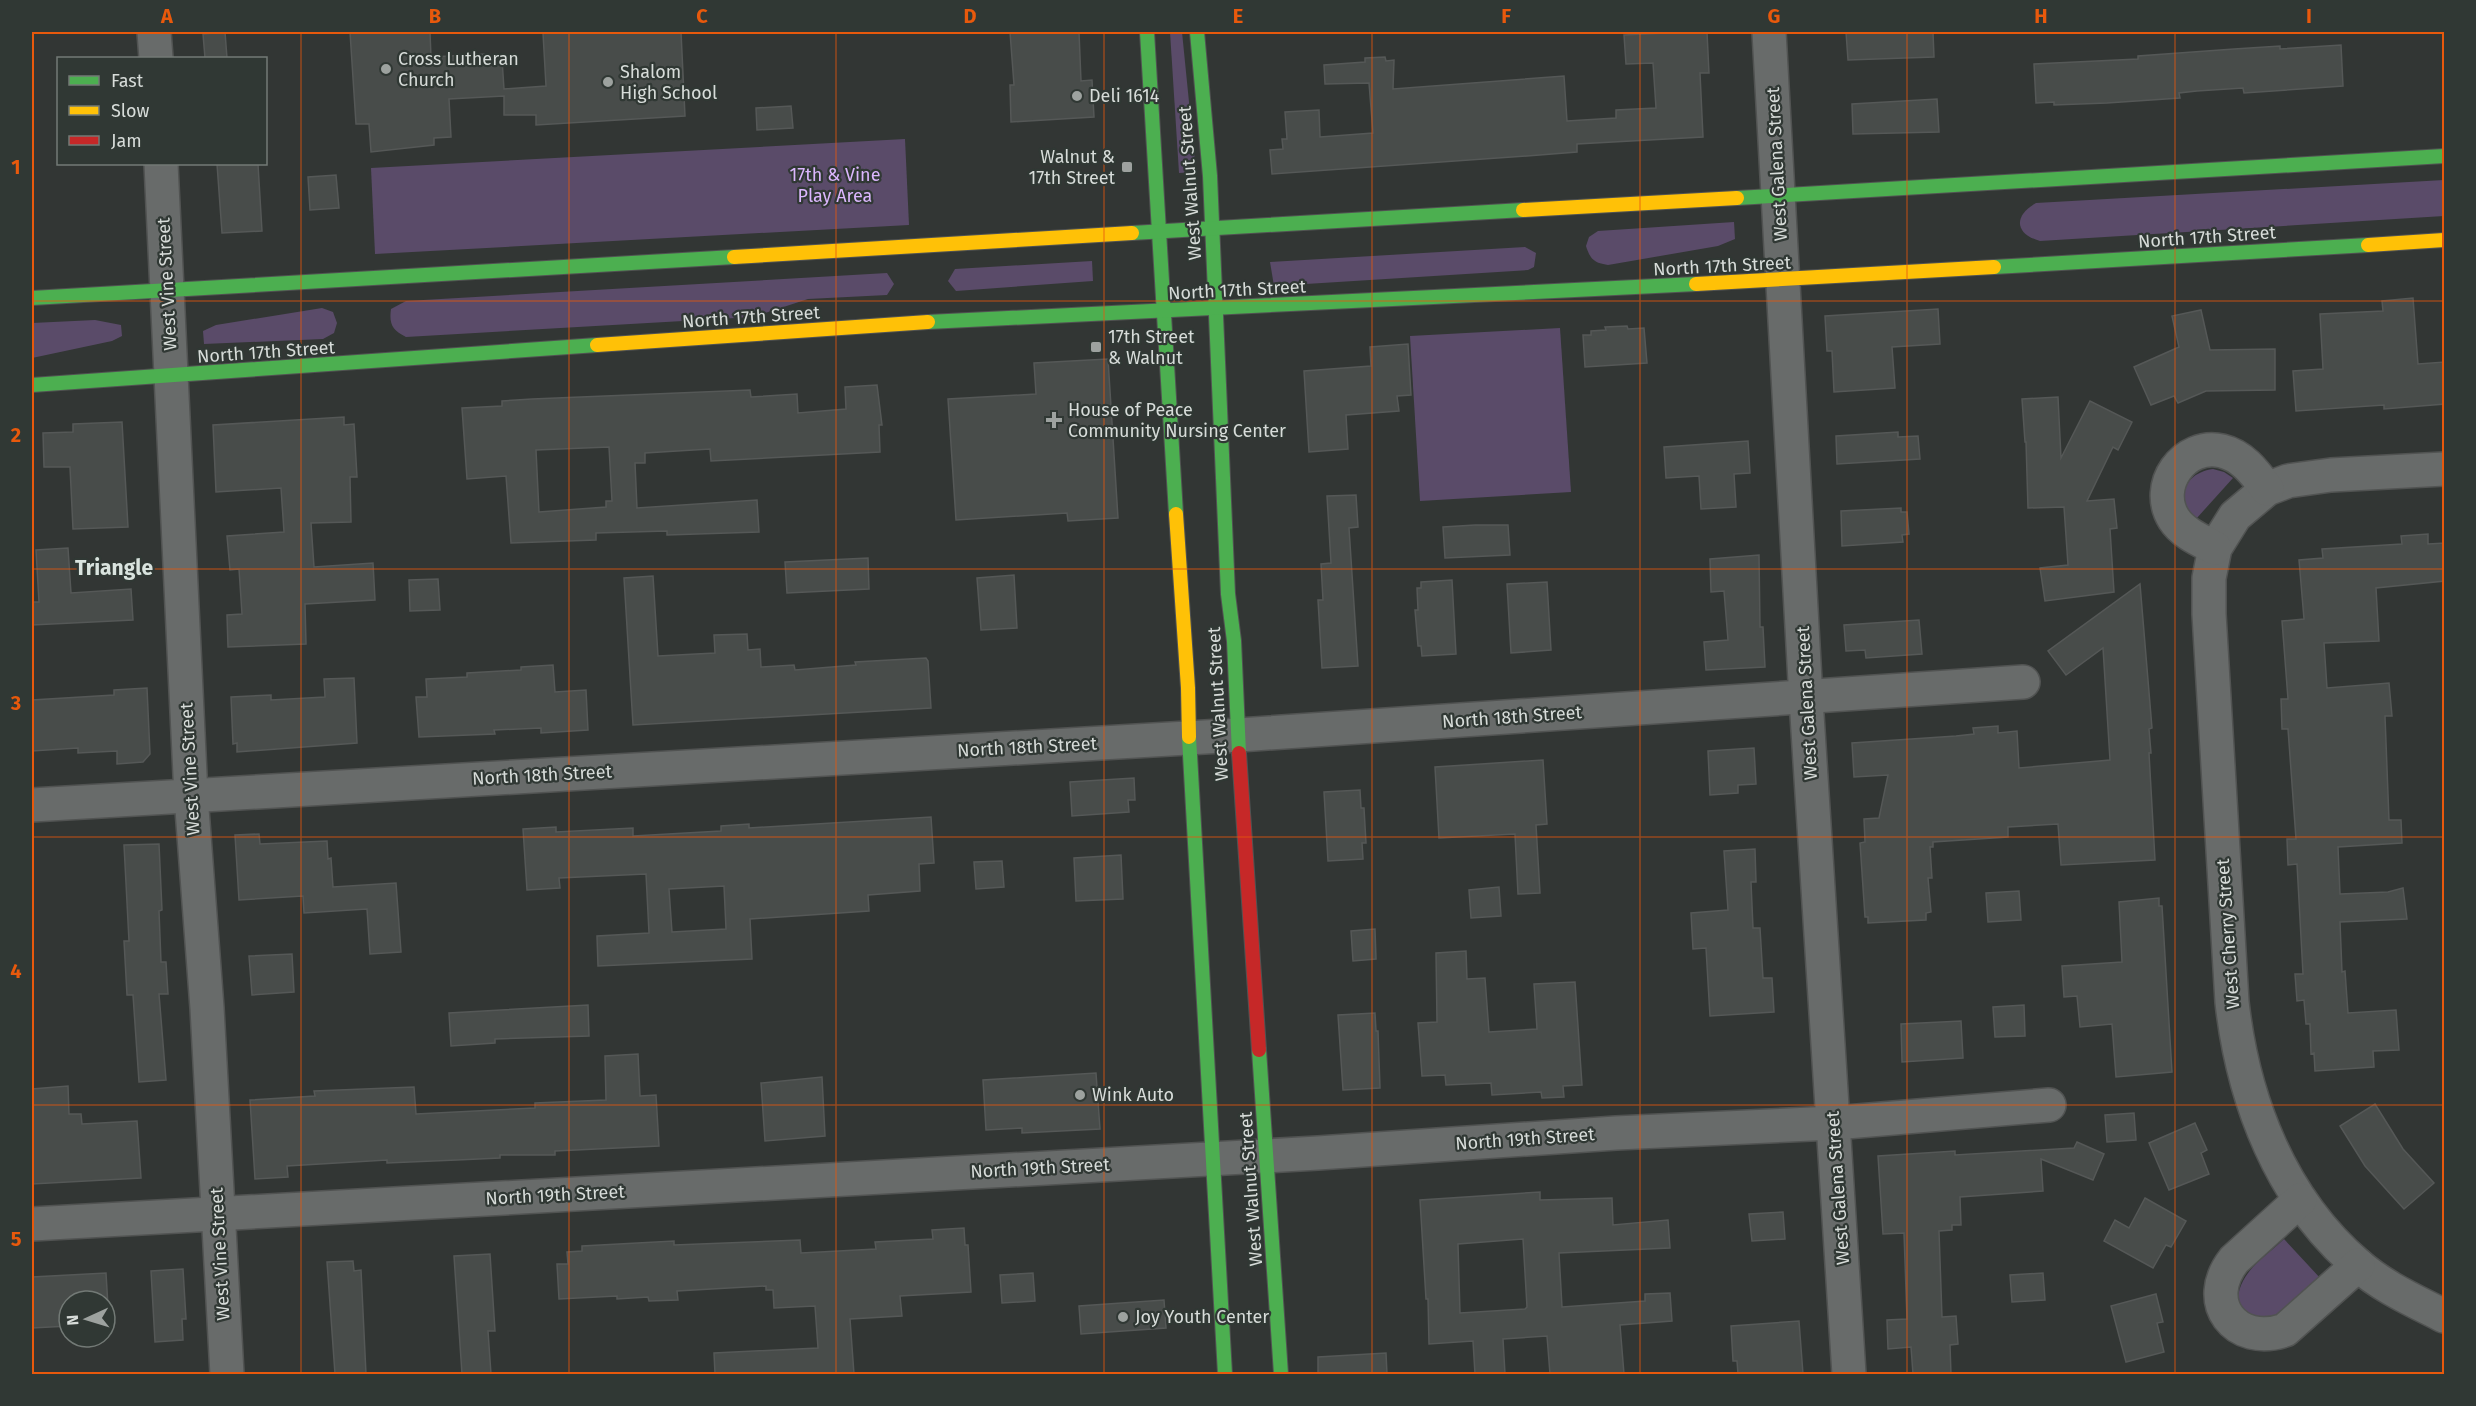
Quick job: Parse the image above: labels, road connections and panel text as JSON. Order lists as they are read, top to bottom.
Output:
{
  "streets": {
    "main road": ["West Walnut Street", "North 17th Street"],
    "street": [
      "West Galena Street",
      "West Vine Street",
      "North 18th Street",
      "West Cherry Street",
      "North 19th Street"
    ]
  },
  "crossings": [
    ["West Galena Street", "North 17th Street"],
    ["West Galena Street", "North 18th Street"],
    ["West Galena Street", "North 19th Street"],
    ["West Walnut Street", "North 17th Street"],
    ["West Walnut Street", "North 18th Street"],
    ["West Walnut Street", "North 19th Street"],
    ["North 17th Street", "West Vine Street"],
    ["West Vine Street", "North 18th Street"],
    ["West Vine Street", "North 19th Street"]
  ],
  "districts": ["Triangle"],
  "parks": ["17th & Vine Play Area"],
  "places": {
    "other": [
      "Cross Lutheran Church",
      "Shalom High School",
      "Deli 1614",
      "Wink Auto",
      "Joy Youth Center"
    ],
    "transit": ["Walnut & 17th Street", "17th Street & Walnut"],
    "health": ["House of Peace Community Nursing Center"]
  },
  "legend": ["Fast", "Slow", "Jam"],
  "north": "left",
  "grid": {
    "columns": [
      "A",
      "B",
      "C",
      "D",
      "E",
      "F",
      "G",
      "H",
      "I"
    ],
    "rows": [
      "1",
      "2",
      "3",
      "4",
      "5"
    ]
  }
}
